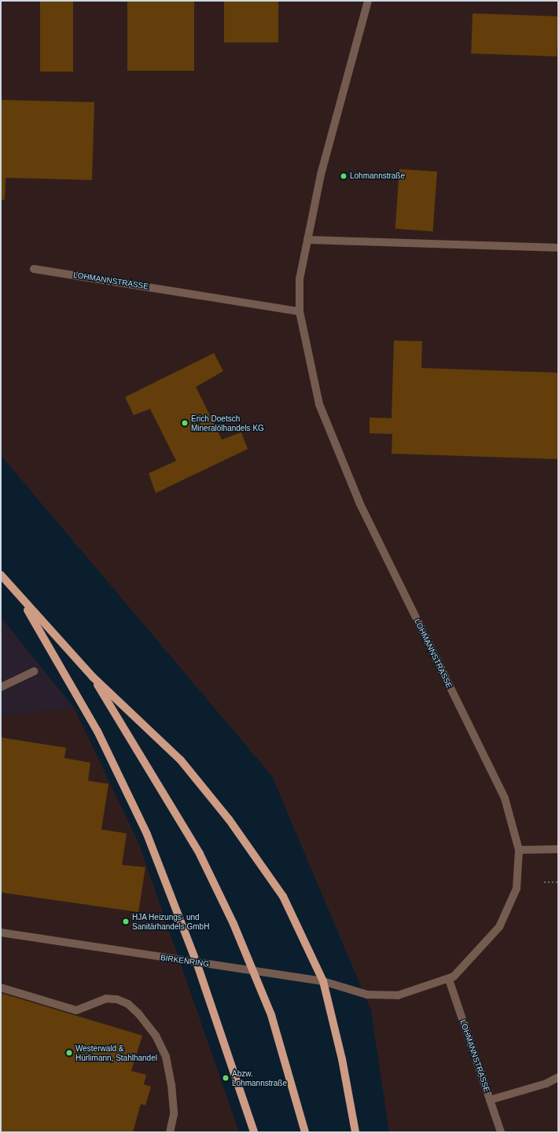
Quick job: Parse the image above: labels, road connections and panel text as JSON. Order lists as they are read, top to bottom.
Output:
{
  "streets": {
    "street": ["LOHMANNSTRASSE", "BIRKENRING"]
  },
  "crossings": [
    ["LOHMANNSTRASSE", "BIRKENRING"]
  ],
  "places": [
    "Lohmannstraße",
    "Erich Doetsch Mineralölhandels KG",
    "HJA Heizungs- und Sanitärhandels GmbH",
    "Westerwald & Hürlimann, Stahlhandel",
    "Abzw. Lohmannstraße"
  ]
}
